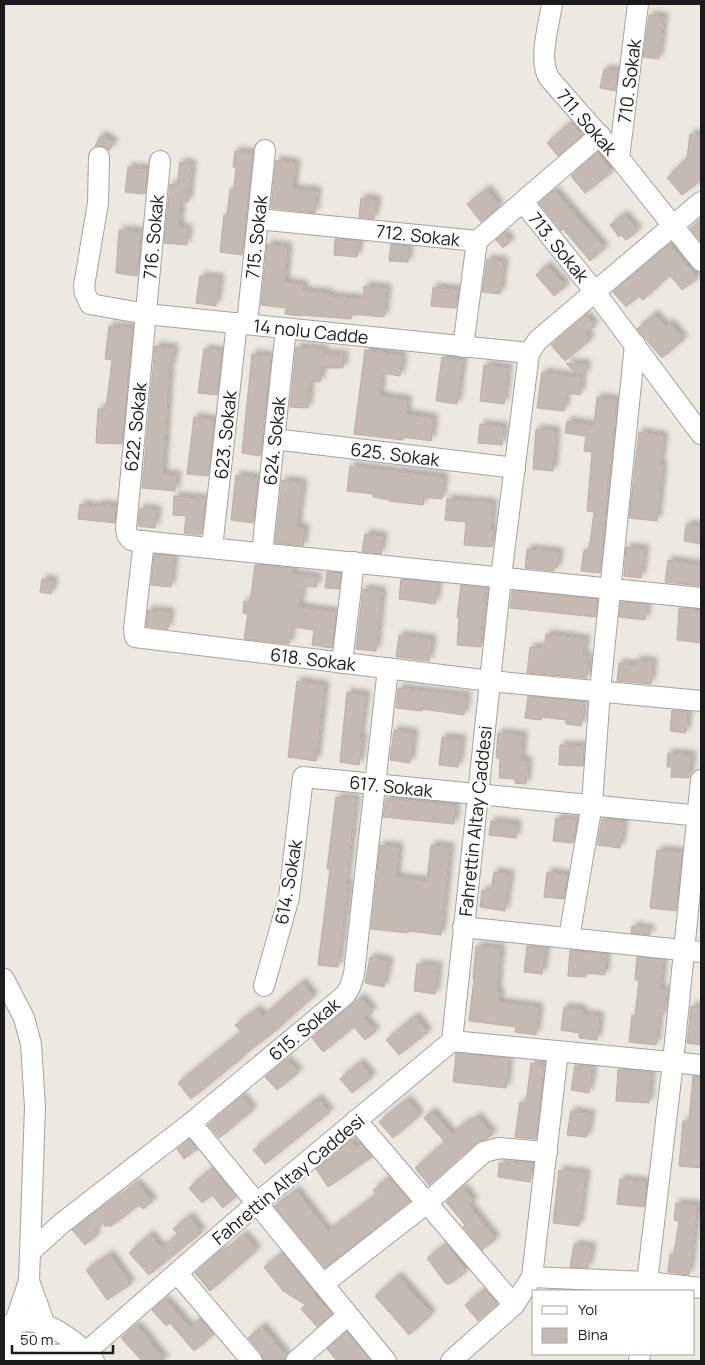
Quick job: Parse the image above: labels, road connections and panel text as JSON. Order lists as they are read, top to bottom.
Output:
{
  "streets": {
    "street": [
      "710. Sokak",
      "711. Sokak",
      "712. Sokak",
      "716. Sokak",
      "715. Sokak",
      "713. Sokak",
      "14 nolu Cadde",
      "622. Sokak",
      "623. Sokak",
      "624. Sokak",
      "625. Sokak",
      "618. Sokak",
      "617. Sokak",
      "Fahrettin Altay Caddesi",
      "614. Sokak",
      "615. Sokak"
    ]
  },
  "crossings": [
    ["710. Sokak", "711. Sokak"],
    ["711. Sokak", "712. Sokak"],
    ["712. Sokak", "715. Sokak"],
    ["712. Sokak", "713. Sokak"],
    ["716. Sokak", "14 nolu Cadde"],
    ["716. Sokak", "622. Sokak"],
    ["715. Sokak", "14 nolu Cadde"],
    ["715. Sokak", "623. Sokak"],
    ["14 nolu Cadde", "622. Sokak"],
    ["14 nolu Cadde", "623. Sokak"],
    ["14 nolu Cadde", "624. Sokak"],
    ["14 nolu Cadde", "Fahrettin Altay Caddesi"],
    ["622. Sokak", "618. Sokak"],
    ["624. Sokak", "625. Sokak"],
    ["625. Sokak", "Fahrettin Altay Caddesi"],
    ["618. Sokak", "Fahrettin Altay Caddesi"],
    ["618. Sokak", "615. Sokak"],
    ["617. Sokak", "Fahrettin Altay Caddesi"],
    ["617. Sokak", "614. Sokak"],
    ["617. Sokak", "615. Sokak"]
  ],
  "legend": ["Yol", "Bina"],
  "scale_bar": "50 m"
}
